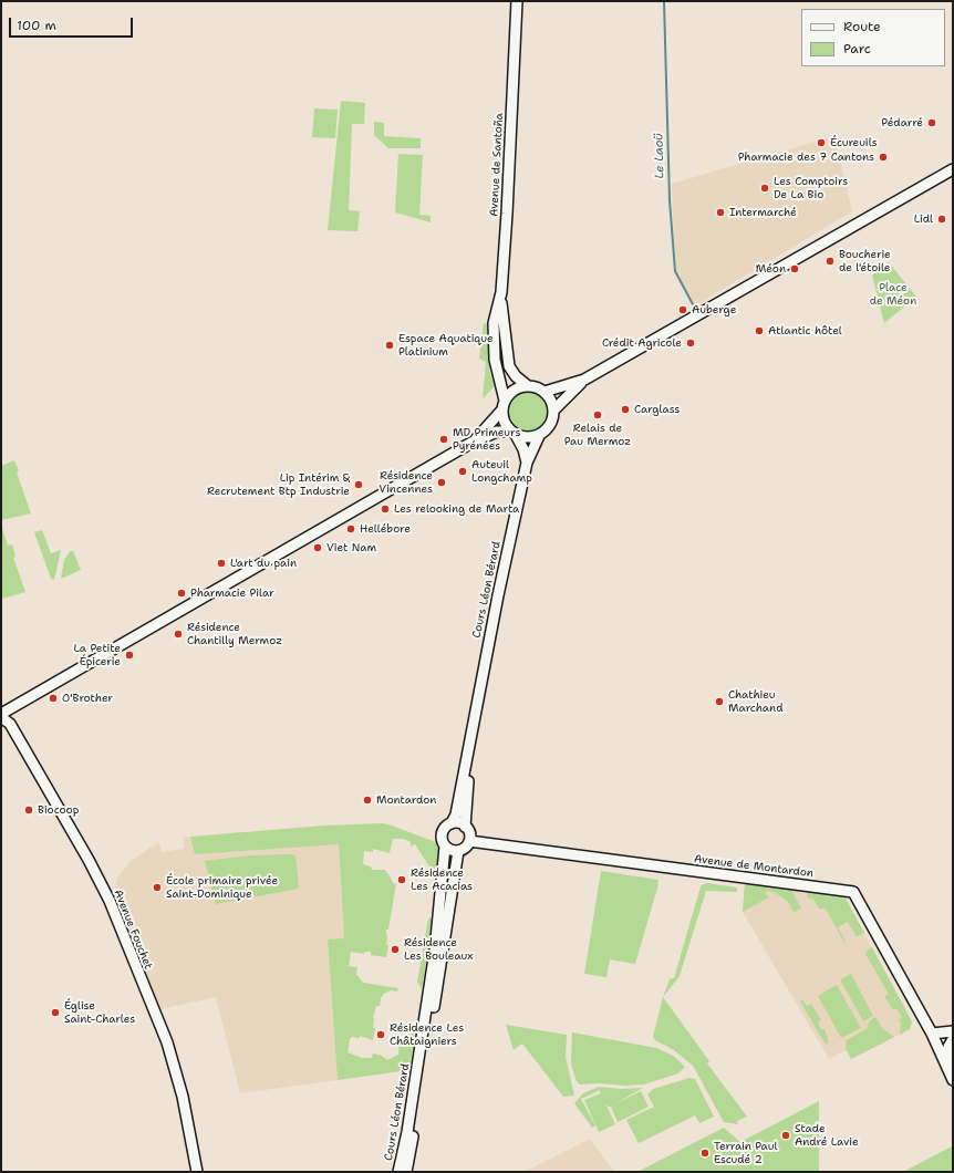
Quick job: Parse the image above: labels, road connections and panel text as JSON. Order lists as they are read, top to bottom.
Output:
{
  "streets": {
    "main road": [
      "Avenue de Santoña",
      "Cours Léon Bérard",
      "Avenue de Montardon",
      "Avenue Fouchet"
    ]
  },
  "crossings": [
    ["Avenue de Santoña", "Cours Léon Bérard"],
    ["Cours Léon Bérard", "Avenue de Montardon"]
  ],
  "water": ["Le Laoü"],
  "parks": ["Place de Méon"],
  "places": [
    "Pédarré",
    "Écureuils",
    "Pharmacie des 7 Cantons",
    "Les Comptoirs De La Bio",
    "Intermarché",
    "Lidl",
    "Boucherie de l'étoile",
    "Méon",
    "Auberge",
    "Atlantic hôtel",
    "Crédit Agricole",
    "Espace Aquatique Platinium",
    "Carglass",
    "Relais de Pau Mermoz",
    "MD Primeurs Pyrénées",
    "Auteuil Longchamp",
    "Résidence Vincennes",
    "Lip Intérim & Recrutement Btp Industrie",
    "Les relooking de Marta",
    "Hellébore",
    "Viet Nam",
    "L'art du pain",
    "Pharmacie Pilar",
    "Résidence Chantilly Mermoz",
    "La Petite Épicerie",
    "O'Brother",
    "Chathieu Marchand",
    "Montardon",
    "Biocoop",
    "Résidence Les Acacias",
    "École primaire privée Saint-Dominique",
    "Résidence Les Bouleaux",
    "Église Saint-Charles",
    "Résidence Les Châtaigniers",
    "Stade André Lavie",
    "Terrain Paul Escudé 2"
  ],
  "legend": ["Route", "Parc"],
  "scale_bar": "100 m"
}
